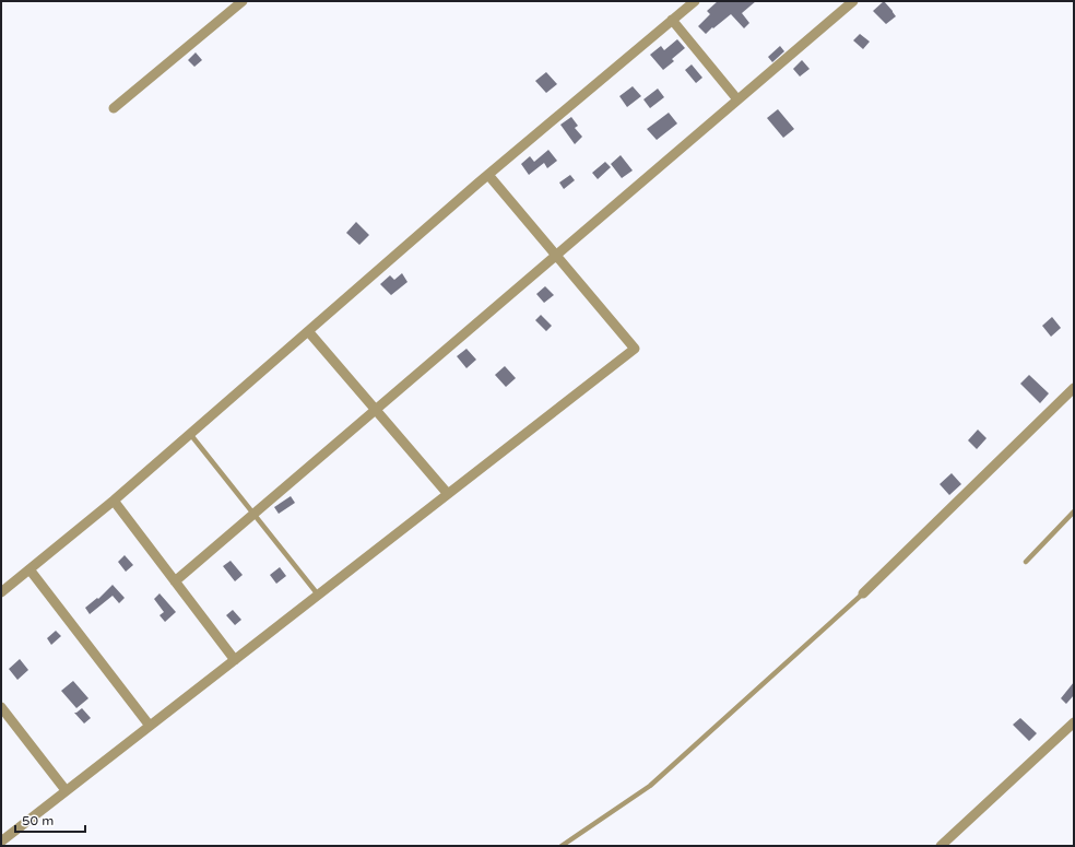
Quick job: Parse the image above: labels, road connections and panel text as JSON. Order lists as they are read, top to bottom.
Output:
{
  "scale_bar": "50 m"
}
